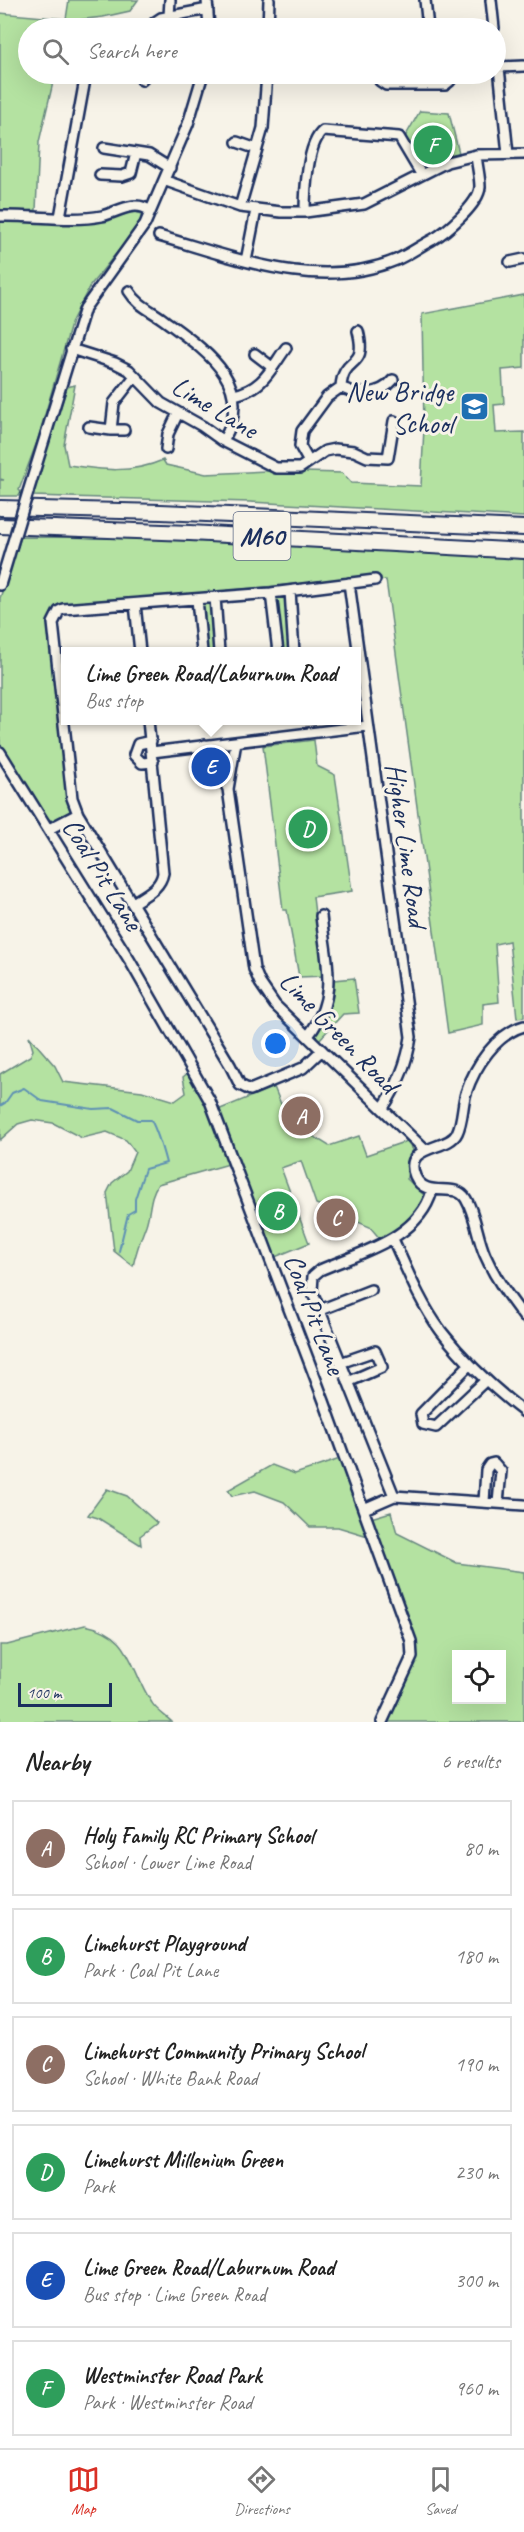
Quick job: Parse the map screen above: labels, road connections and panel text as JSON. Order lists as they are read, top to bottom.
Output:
{
  "streets": {
    "highway": ["M60"],
    "street": [
      "Lime Lane",
      "Higher Lime Road",
      "Coal Pit Lane",
      "Lime Green Road"
    ]
  },
  "crossings": [
    ["Higher Lime Road", "Lime Green Road"]
  ],
  "places": {
    "school or university": ["New Bridge School"]
  },
  "scale_bar": "100 m",
  "page": {
    "search": "Search here",
    "pins": [
      "F",
      "E",
      "D",
      "A",
      "B",
      "C"
    ],
    "popup": ["Lime Green Road/Laburnum Road", "Bus stop"],
    "scale": "100 m",
    "heading": ["Nearby", "6 results"],
    "list": [
      {
        "mark": "A",
        "name": "Holy Family RC Primary School",
        "note": "School · Lower Lime Road",
        "value": "80 m"
      },
      {
        "mark": "B",
        "name": "Limehurst Playground",
        "note": "Park · Coal Pit Lane",
        "value": "180 m"
      },
      {
        "mark": "C",
        "name": "Limehurst Community Primary School",
        "note": "School · White Bank Road",
        "value": "190 m"
      },
      {
        "mark": "D",
        "name": "Limehurst Millenium Green",
        "note": "Park",
        "value": "230 m"
      },
      {
        "mark": "E",
        "name": "Lime Green Road/Laburnum Road",
        "note": "Bus stop · Lime Green Road",
        "value": "300 m"
      },
      {
        "mark": "F",
        "name": "Westminster Road Park",
        "note": "Park · Westminster Road",
        "value": "960 m"
      }
    ],
    "nav": ["Map", "Directions", "Saved"]
  }
}
